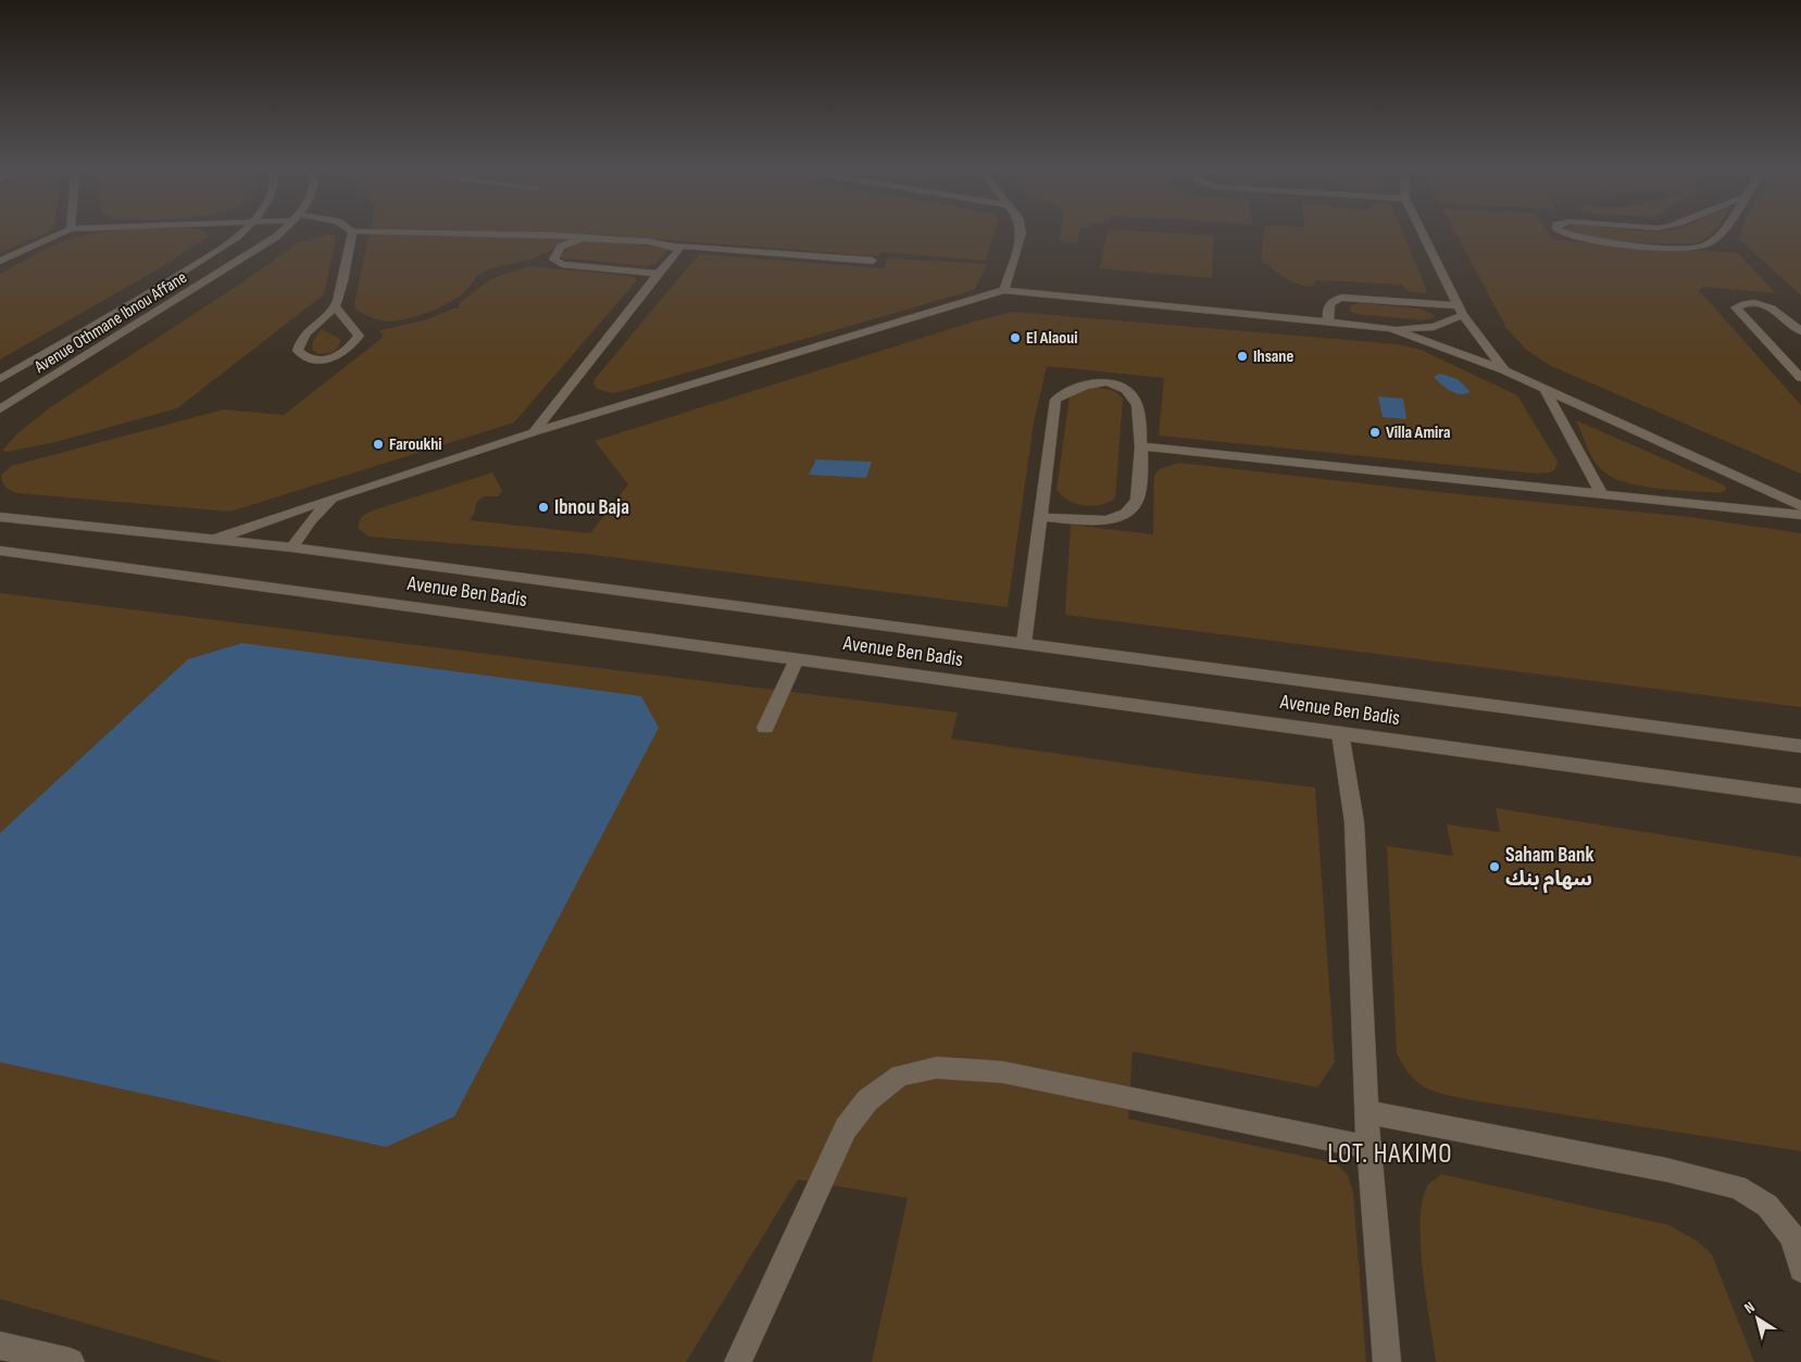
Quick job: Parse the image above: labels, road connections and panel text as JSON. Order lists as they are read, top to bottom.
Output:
{
  "streets": {
    "street": ["Avenue Othmane Ibnou Affane", "Avenue Ben Badis"]
  },
  "districts": ["LOT. HAKIMO"],
  "places": [
    "El Alaoui",
    "Ihsane",
    "Villa Amira",
    "Faroukhi",
    "Ibnou Baja",
    "Saham Bank سهام بنك"
  ],
  "north": "top left"
}
